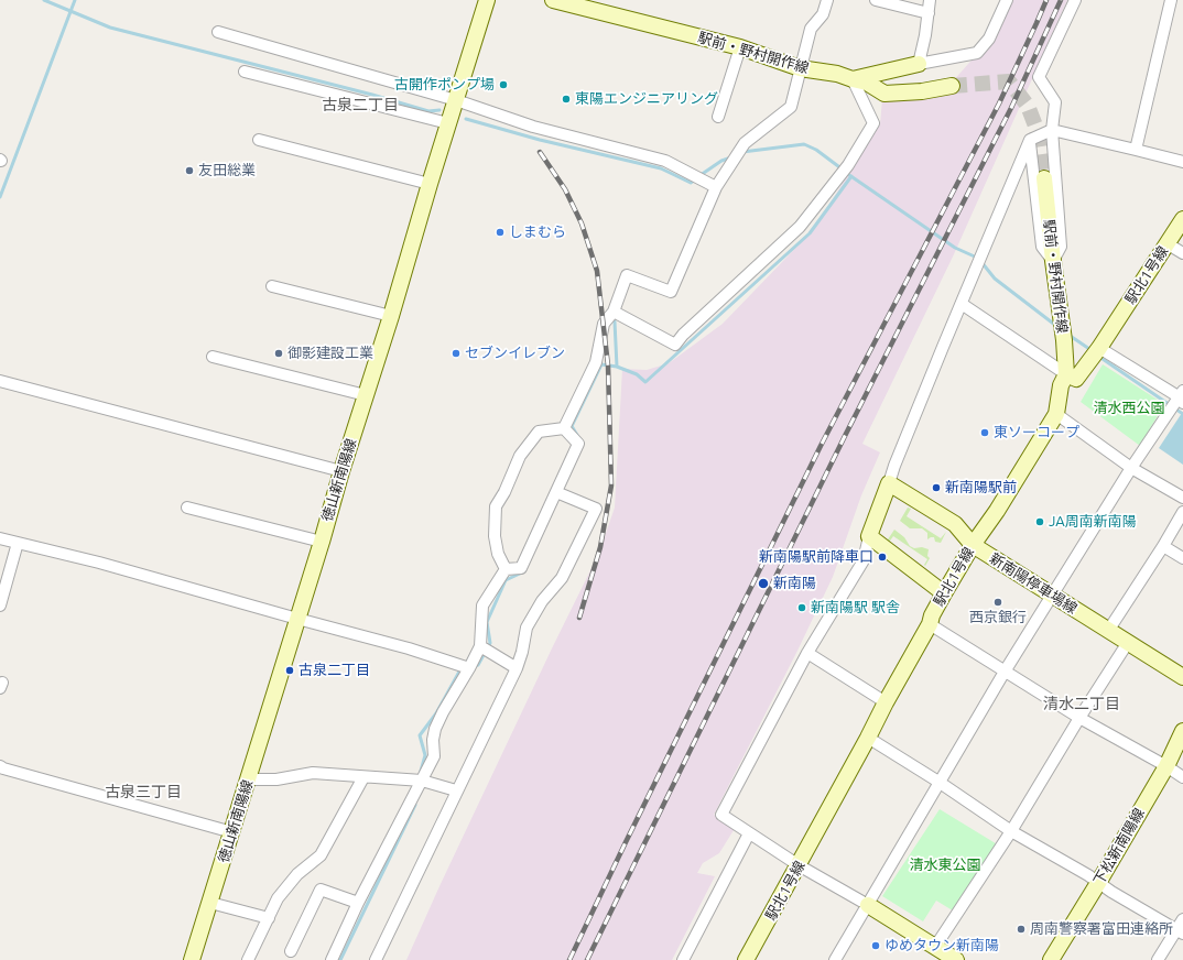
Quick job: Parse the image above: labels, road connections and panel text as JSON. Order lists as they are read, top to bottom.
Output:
{
  "streets": {
    "street": [
      "駅前・野村開作線",
      "駅北1号線",
      "徳山新南陽線",
      "新南陽停車場線",
      "下松新南陽線"
    ]
  },
  "crossings": [
    ["駅前・野村開作線", "駅北1号線"],
    ["駅北1号線", "新南陽停車場線"]
  ],
  "districts": ["古泉二丁目", "清水二丁目", "古泉三丁目"],
  "parks": ["清水西公園", "清水東公園"],
  "places": [
    "古開作ポンプ場",
    "東陽エンジニアリング",
    "友田総業",
    "しまむら",
    "御影建設工業",
    "セブンイレブン",
    "東ソーコープ",
    "新南陽駅前",
    "JA周南新南陽",
    "新南陽駅前降車口",
    "新南陽",
    "西京銀行",
    "新南陽駅 駅舎",
    "古泉二丁目",
    "周南警察署富田連絡所",
    "ゆめタウン新南陽"
  ]
}
